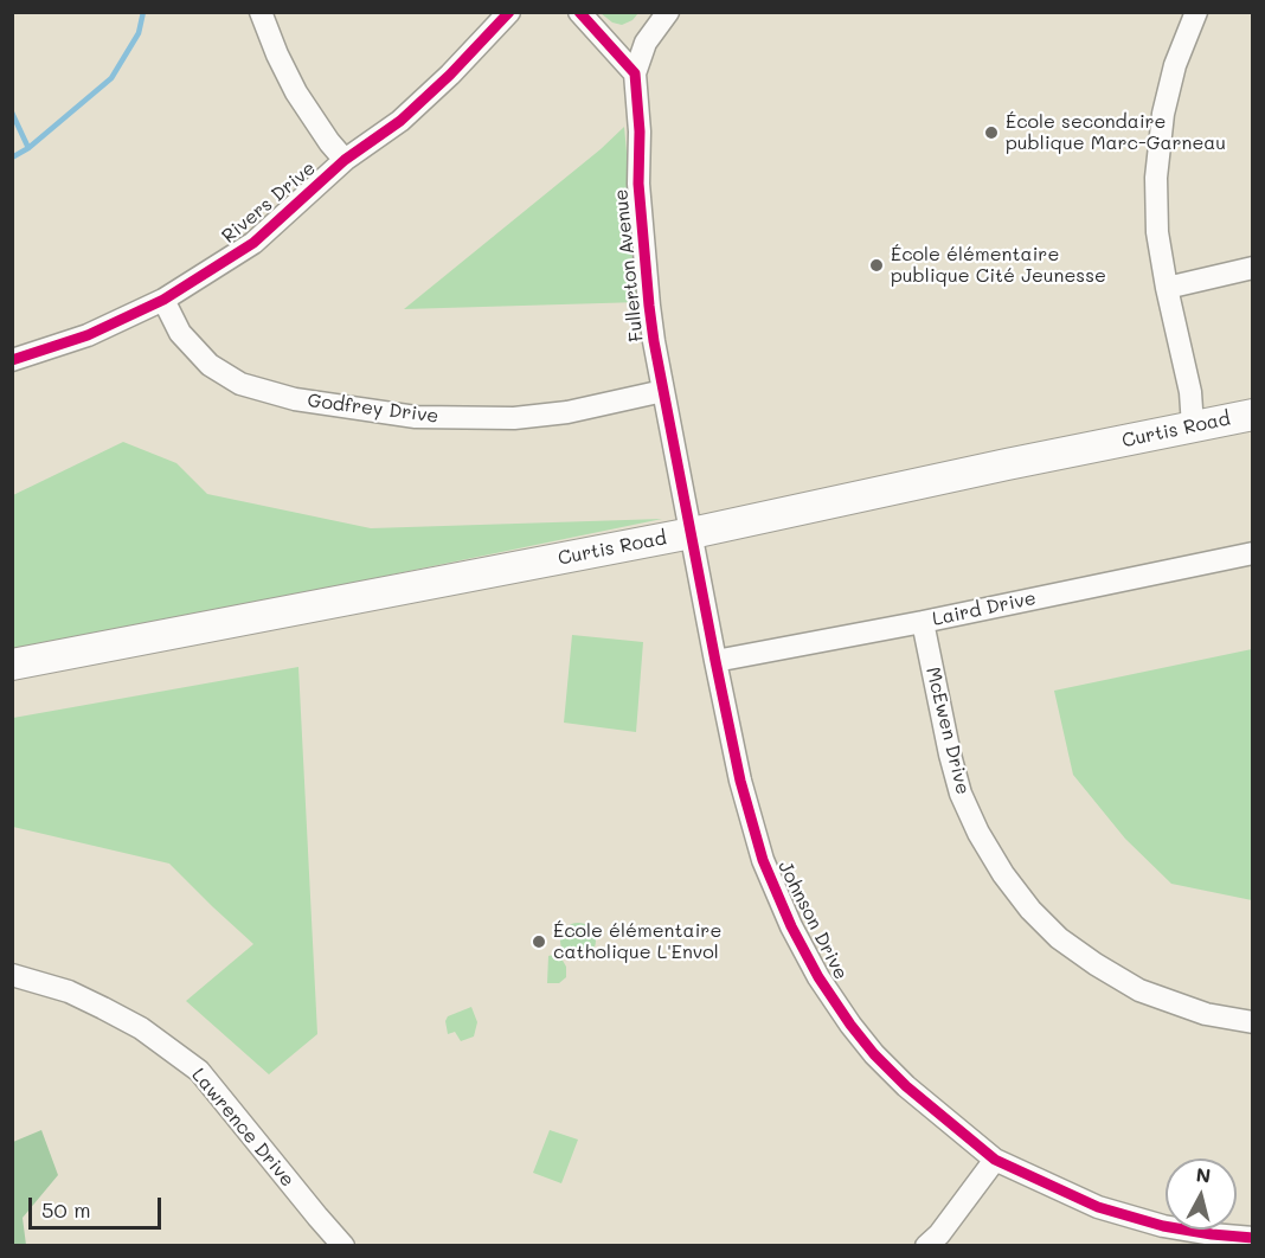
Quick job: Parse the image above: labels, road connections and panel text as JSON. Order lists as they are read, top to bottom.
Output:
{
  "streets": {
    "main road": ["Curtis Road"],
    "street": [
      "Rivers Drive",
      "Fullerton Avenue",
      "Godfrey Drive",
      "Laird Drive",
      "McEwen Drive",
      "Johnson Drive",
      "Lawrence Drive"
    ]
  },
  "crossings": [
    ["Rivers Drive", "Godfrey Drive"],
    ["Fullerton Avenue", "Godfrey Drive"],
    ["Fullerton Avenue", "Curtis Road"],
    ["Fullerton Avenue", "Johnson Drive"],
    ["Curtis Road", "Johnson Drive"],
    ["Laird Drive", "McEwen Drive"],
    ["Laird Drive", "Johnson Drive"]
  ],
  "places": ["École secondaire publique Marc-Garneau", "École élémentaire publique Cité Jeunesse", "École élémentaire catholique L'Envol"],
  "scale_bar": "50 m",
  "north": "top"
}
